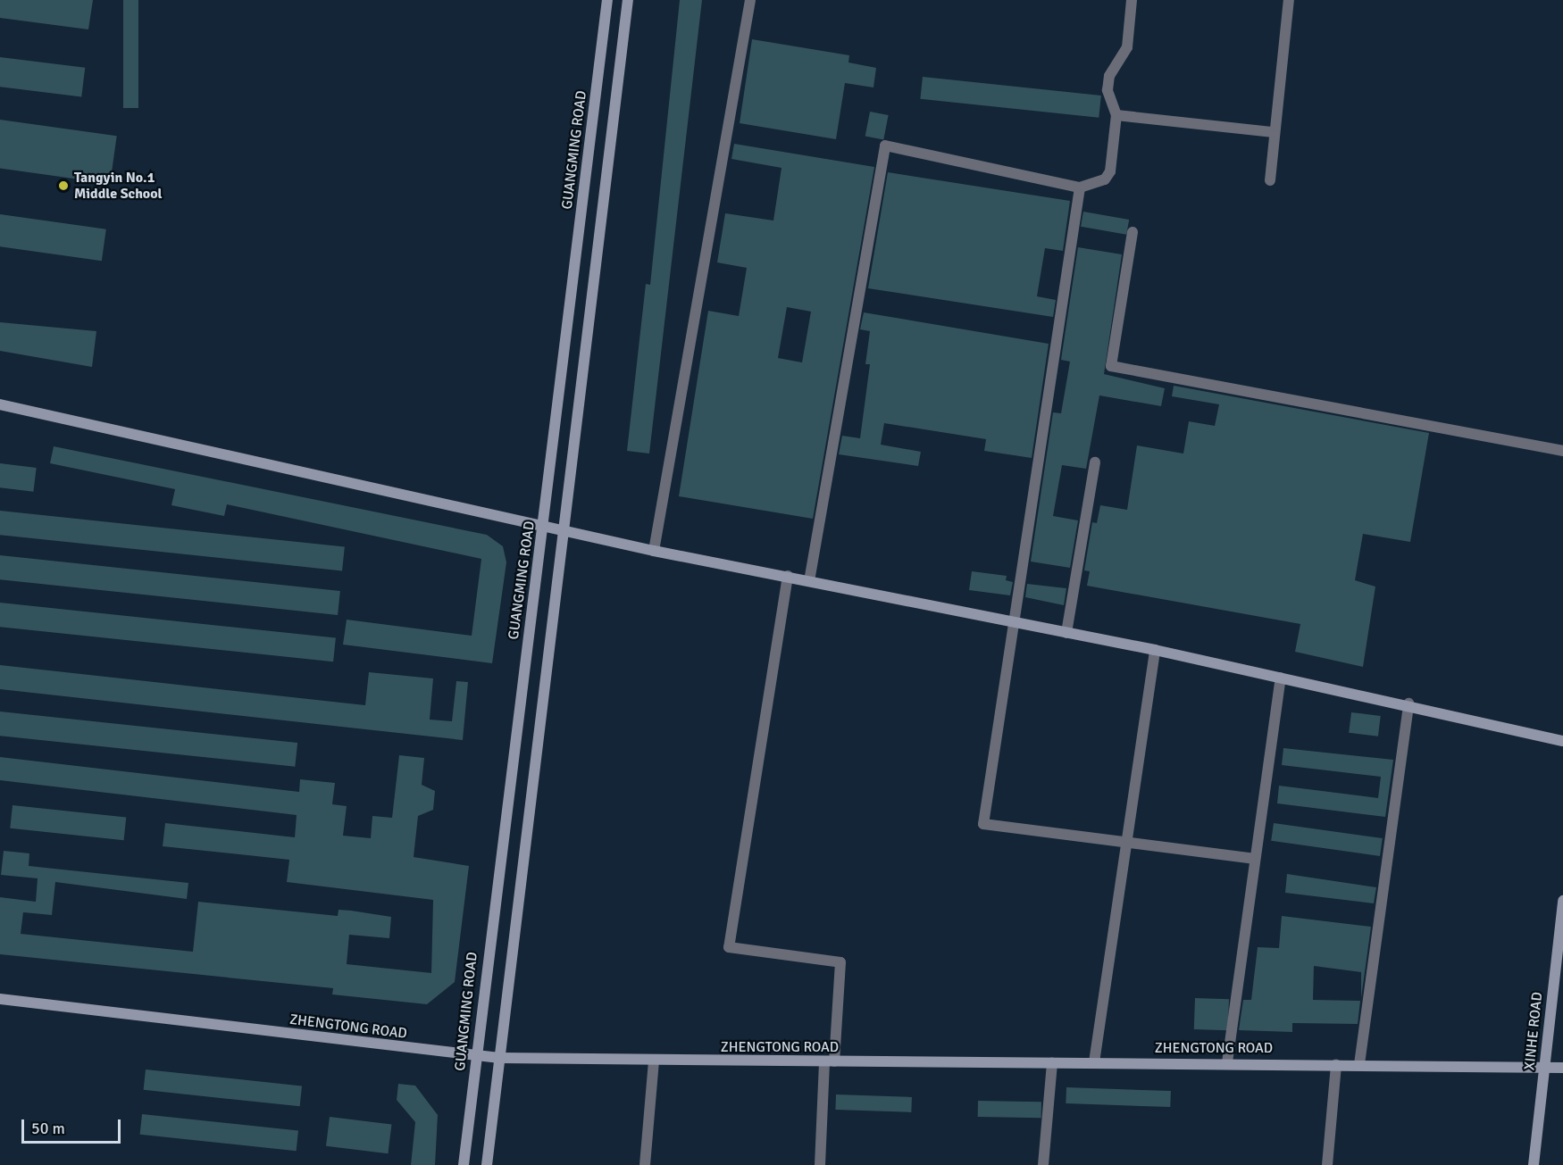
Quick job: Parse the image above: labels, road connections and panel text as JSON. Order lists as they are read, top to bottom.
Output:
{
  "streets": {
    "street": ["GUANGMING ROAD", "ZHENGTONG ROAD", "XINHE ROAD"]
  },
  "crossings": [
    ["GUANGMING ROAD", "ZHENGTONG ROAD"],
    ["ZHENGTONG ROAD", "XINHE ROAD"]
  ],
  "places": ["Tangyin No.1 Middle School"],
  "scale_bar": "50 m"
}
